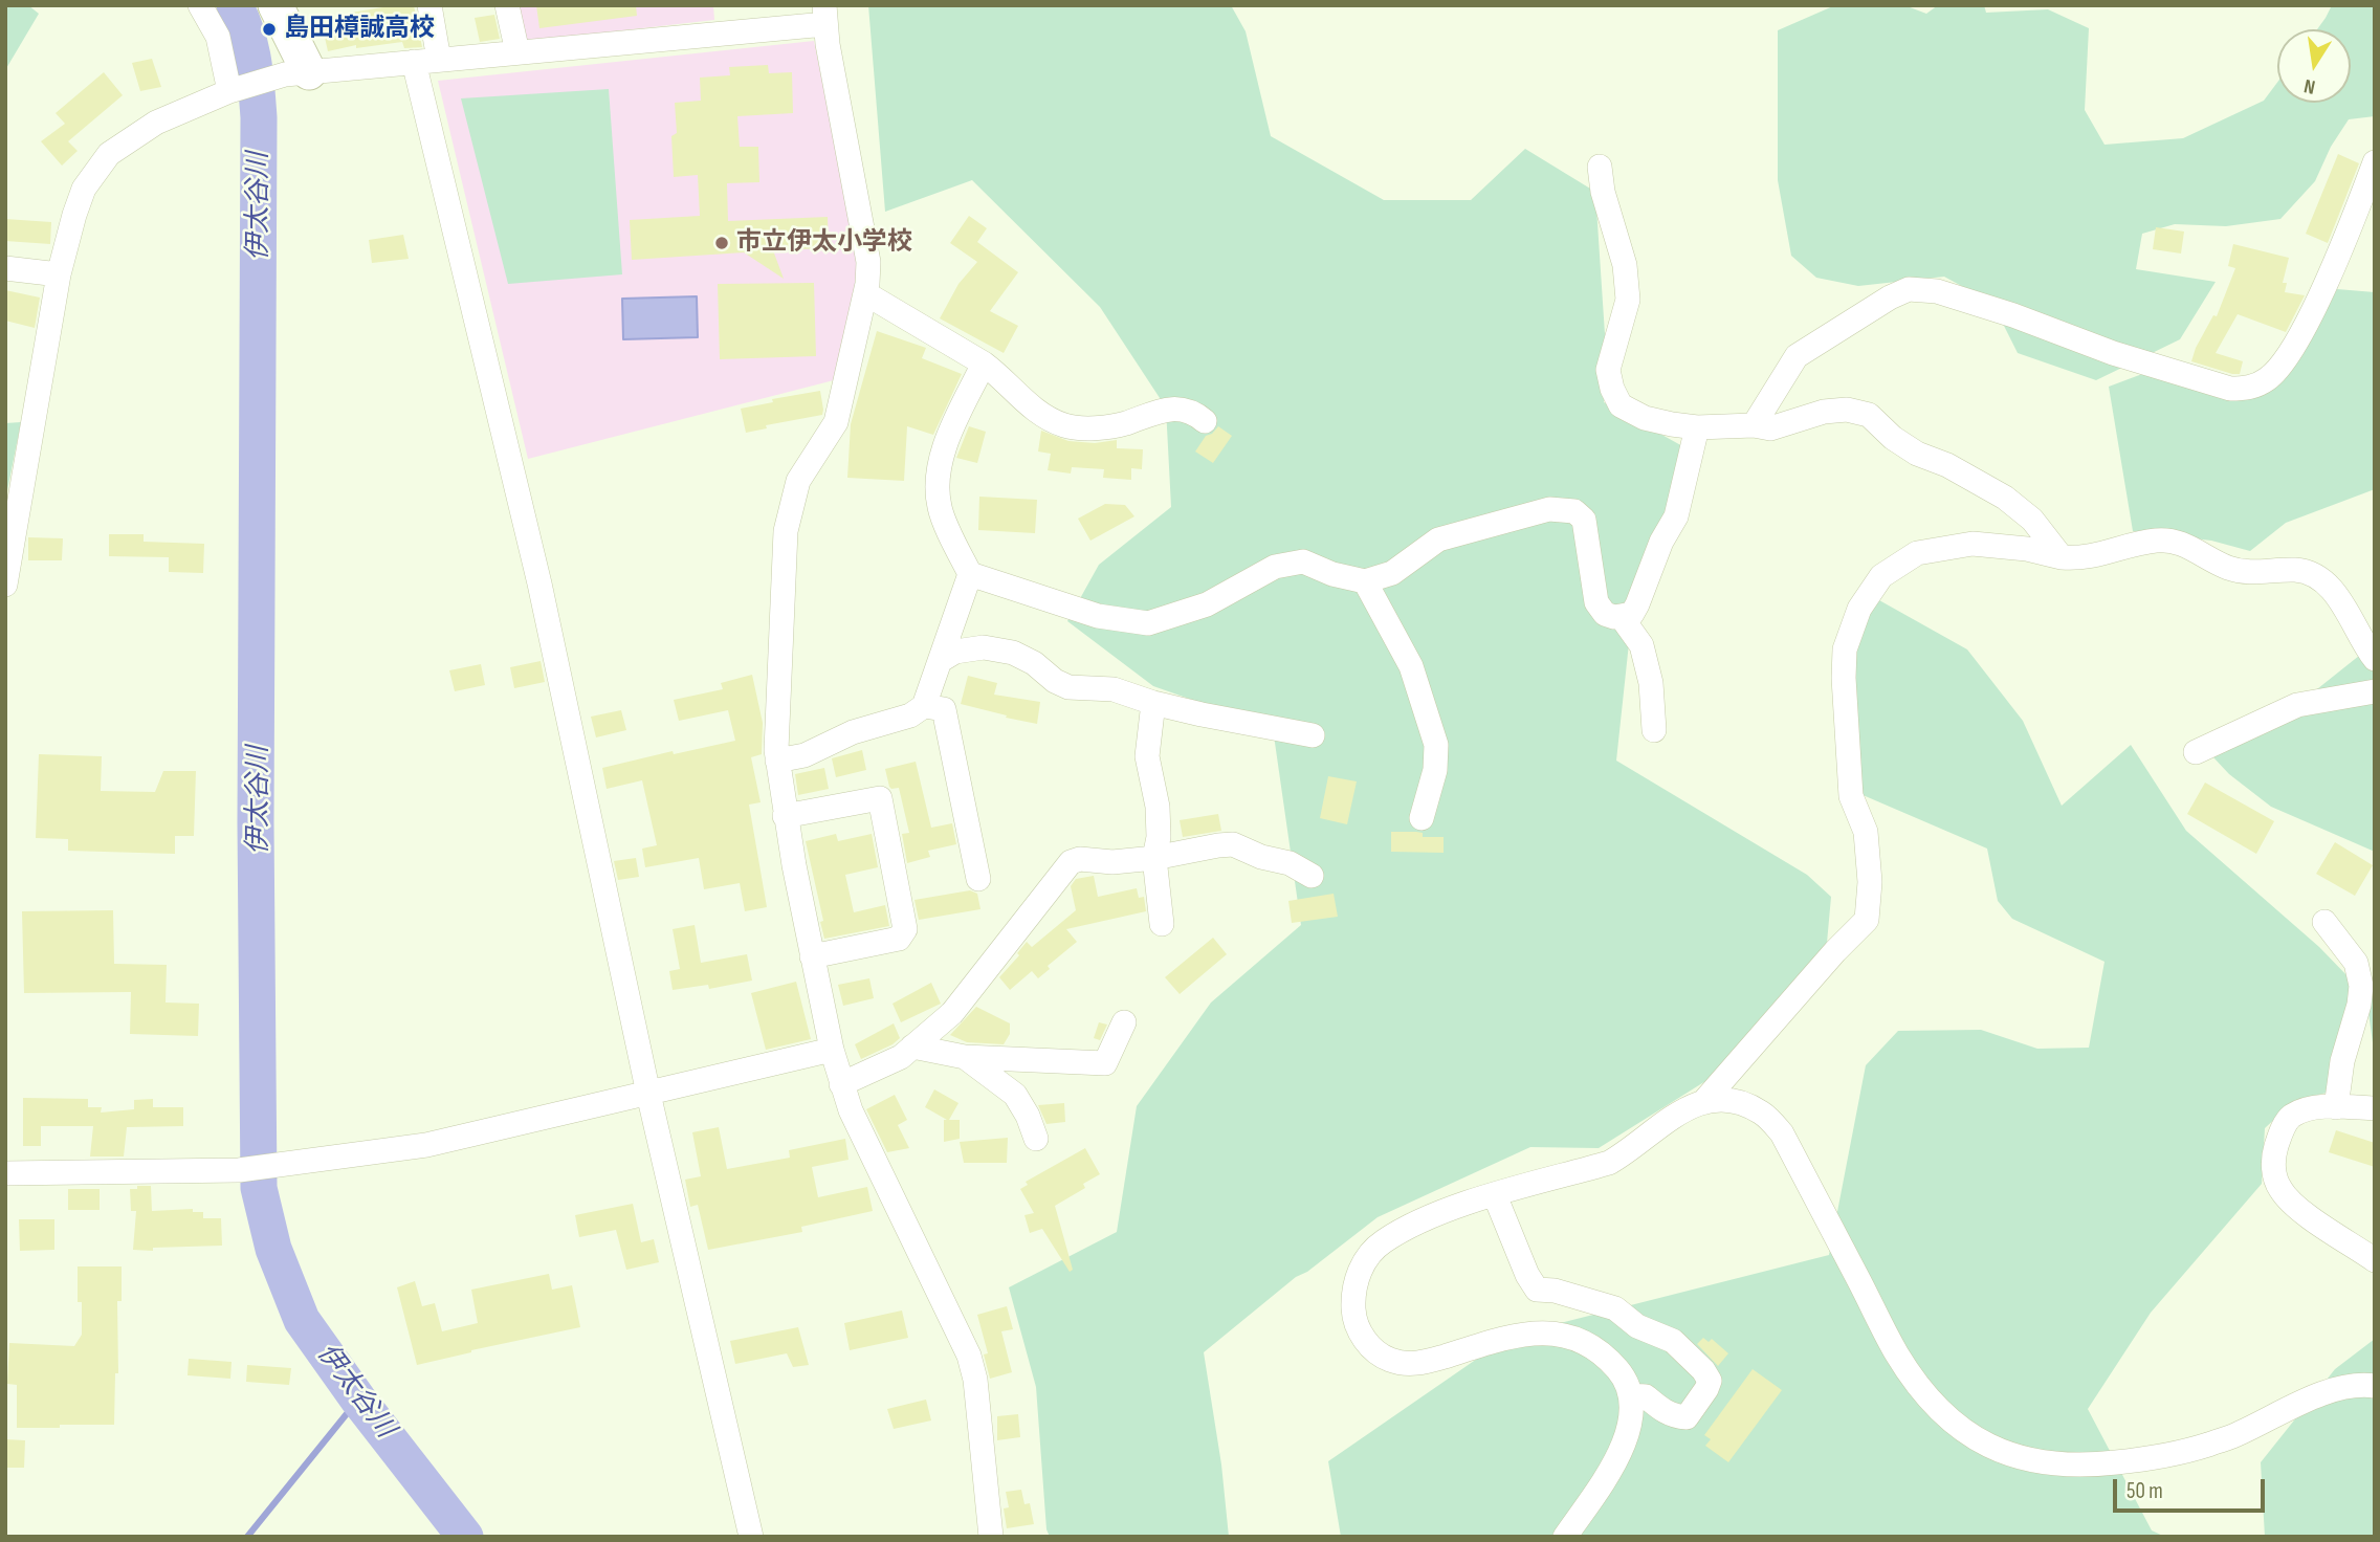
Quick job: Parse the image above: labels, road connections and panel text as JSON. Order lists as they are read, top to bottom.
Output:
{
  "water": ["伊太谷川"],
  "places": ["島田樟誠高校", "市立伊太小学校"],
  "scale_bar": "50 m",
  "north": "bottom"
}
